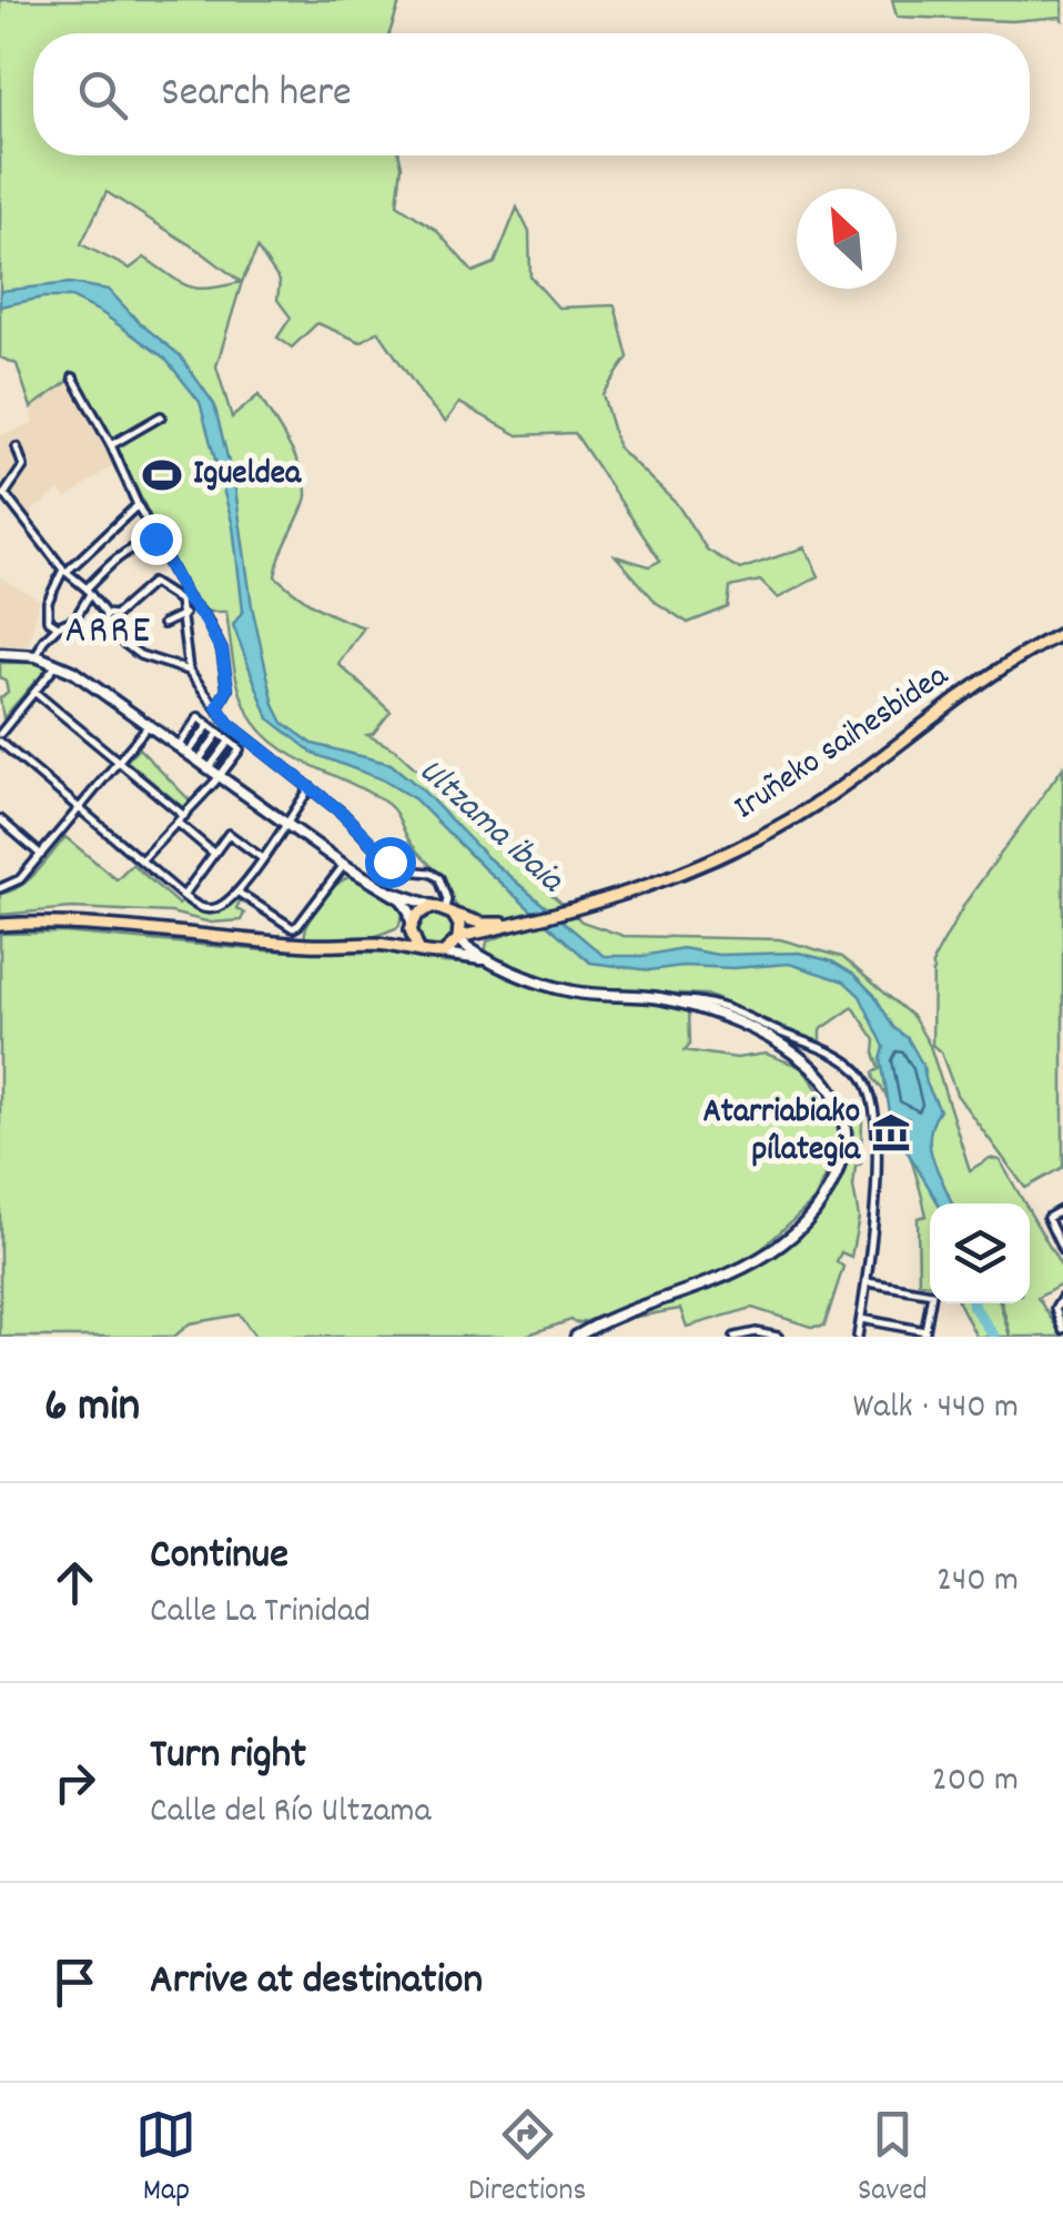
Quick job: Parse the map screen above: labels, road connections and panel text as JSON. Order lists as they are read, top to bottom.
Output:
{
  "streets": {
    "highway": ["Iruñeko saihesbidea"]
  },
  "districts": ["ARRE"],
  "water": ["Ultzama ibaia"],
  "places": {
    "sports": ["Igueldea"],
    "museum": ["Atarriabiako pílategia"]
  },
  "north": "top left",
  "page": {
    "search": "Search here",
    "heading": ["6 min", "Walk · 440 m"],
    "list": [
      ["Continue", "Calle La Trinidad", "240 m"],
      ["Turn right", "Calle del Río Ultzama", "200 m"],
      "Arrive at destination"
    ],
    "nav": ["Map", "Directions", "Saved"]
  }
}
